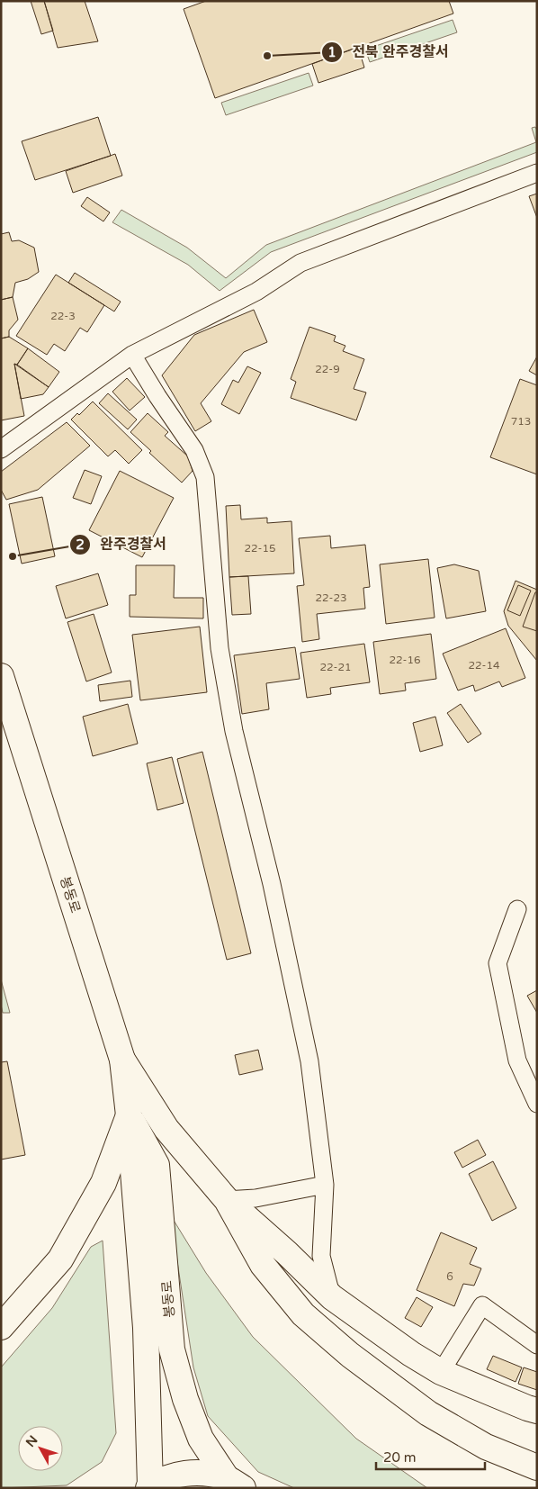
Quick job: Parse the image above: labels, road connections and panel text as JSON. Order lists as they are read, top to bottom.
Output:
{
  "streets": {
    "street": ["봉동로"]
  },
  "places": ["전북 완주경찰서", "완주경찰서"],
  "house_numbers": [
    "22-3",
    "22-9",
    "713",
    "22-15",
    "22-23",
    "22-16",
    "22-14",
    "22-21",
    "６"
  ],
  "scale_bar": "20 m",
  "north": "top left"
}
